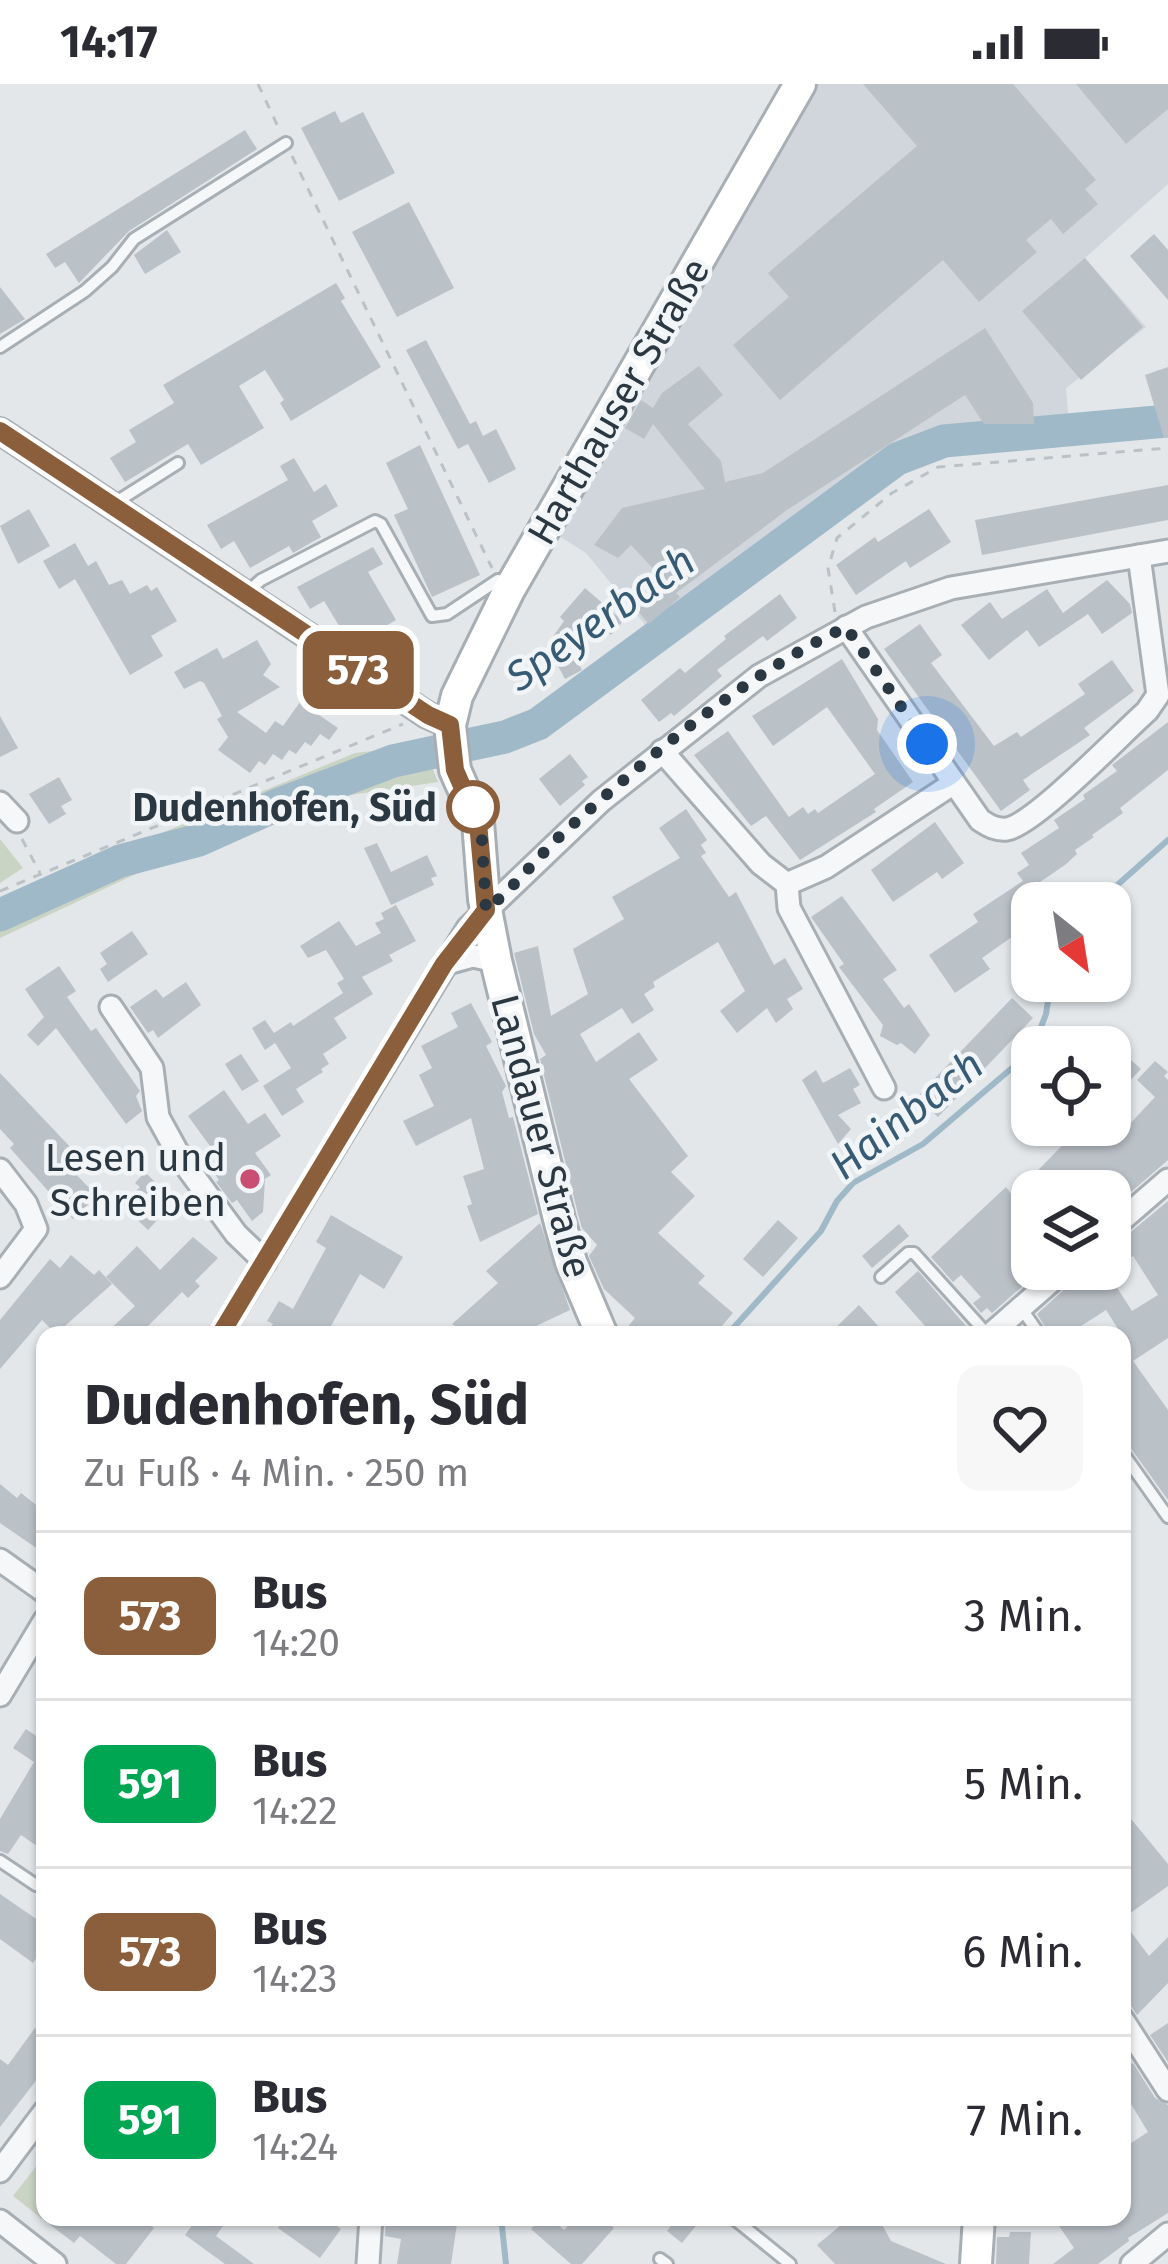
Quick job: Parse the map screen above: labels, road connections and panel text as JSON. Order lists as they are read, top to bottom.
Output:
{
  "streets": {
    "main road": ["Harthauser Straße", "Landauer Straße"]
  },
  "crossings": [
    ["Harthauser Straße", "Landauer Straße"]
  ],
  "water": ["Speyerbach", "Hainbach"],
  "places": ["Dudenhofen, Süd", "Lesen und Schreiben"],
  "lines": ["bus line 573"],
  "north": "bottom right",
  "page": {
    "status": "14:17",
    "on_map": "573",
    "heading": ["Dudenhofen, Süd", "Zu Fuß · 4 Min. · 250 m"],
    "list": [
      {
        "mark": "573",
        "name": "Bus",
        "note": "14:20",
        "value": "3 Min."
      },
      {
        "mark": "591",
        "name": "Bus",
        "note": "14:22",
        "value": "5 Min."
      },
      {
        "mark": "573",
        "name": "Bus",
        "note": "14:23",
        "value": "6 Min."
      },
      {
        "mark": "591",
        "name": "Bus",
        "note": "14:24",
        "value": "7 Min."
      }
    ]
  }
}
